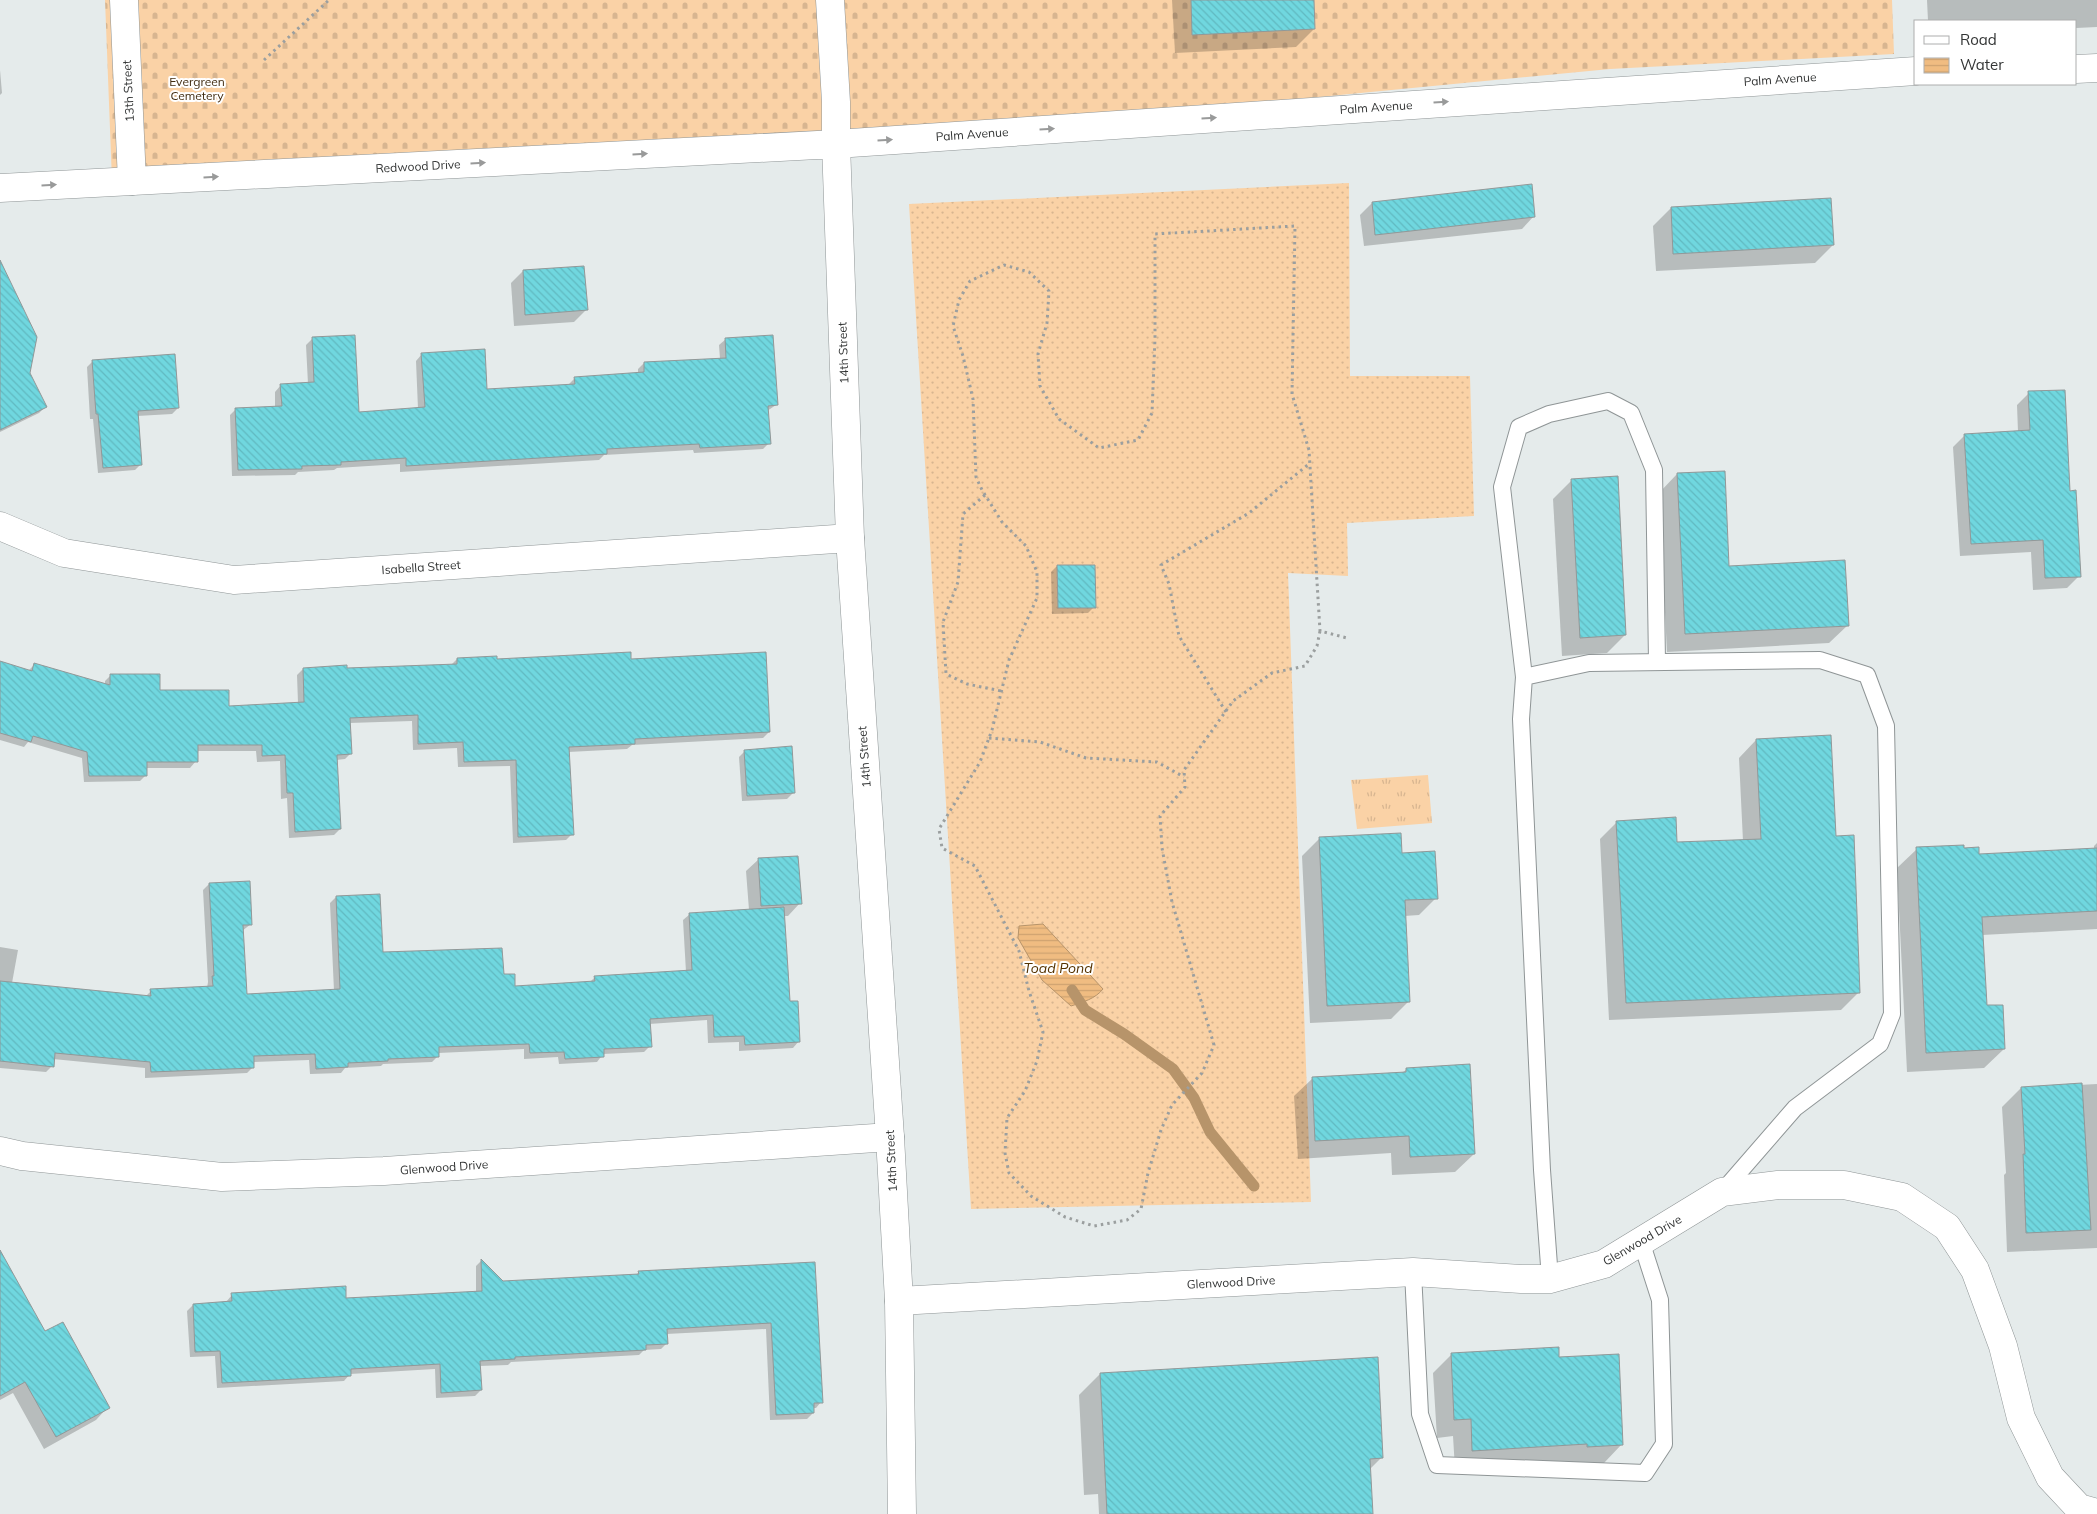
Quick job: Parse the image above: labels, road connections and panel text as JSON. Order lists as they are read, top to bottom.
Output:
{
  "streets": {
    "street": [
      "Palm Avenue",
      "13th Street",
      "Redwood Drive",
      "14th Street",
      "Isabella Street",
      "Glenwood Drive"
    ]
  },
  "crossings": [
    ["Palm Avenue", "Redwood Drive"],
    ["Palm Avenue", "14th Street"],
    ["13th Street", "Redwood Drive"],
    ["Redwood Drive", "14th Street"],
    ["14th Street", "Isabella Street"],
    ["14th Street", "Glenwood Drive"]
  ],
  "one_way": ["Palm Avenue", "Redwood Drive"],
  "water": ["Toad Pond"],
  "parks": ["Evergreen Cemetery"],
  "legend": ["Road", "Water"]
}
